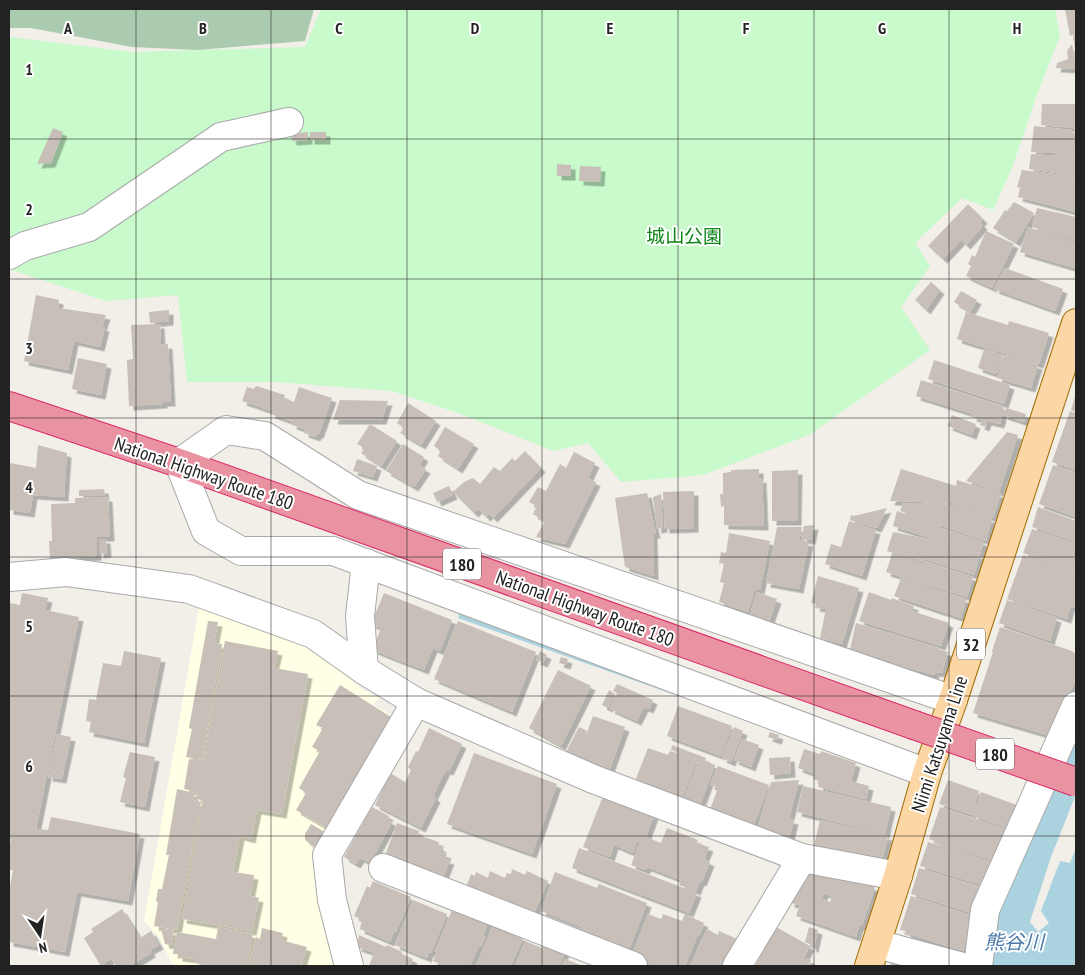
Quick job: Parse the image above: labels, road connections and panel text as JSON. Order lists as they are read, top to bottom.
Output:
{
  "streets": {
    "highway": ["National Highway Route 180", "180"],
    "main road": ["32", "Niimi Katsuyama Line"]
  },
  "water": ["熊谷川"],
  "parks": ["城山公園"],
  "north": "bottom",
  "grid": {
    "columns": [
      "A",
      "B",
      "C",
      "D",
      "E",
      "F",
      "G",
      "H"
    ],
    "rows": [
      "1",
      "2",
      "3",
      "4",
      "5",
      "6"
    ]
  }
}
